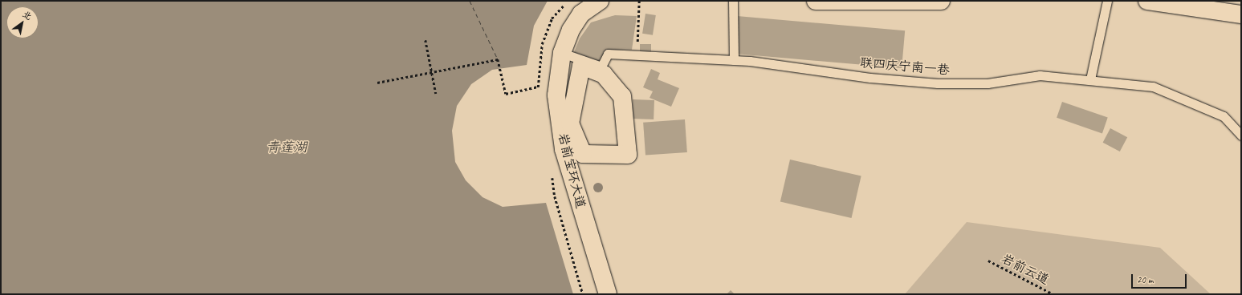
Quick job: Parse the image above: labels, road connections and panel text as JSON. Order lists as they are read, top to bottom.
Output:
{
  "streets": {
    "street": ["岩前宝环大道"],
    "lane": ["联四庆宁南一巷"],
    "path": ["岩前云道"]
  },
  "crossings": [
    ["联四庆宁南一巷", "岩前宝环大道"]
  ],
  "water": ["青莲湖"],
  "scale_bar": "20 m",
  "north": "top right"
}
